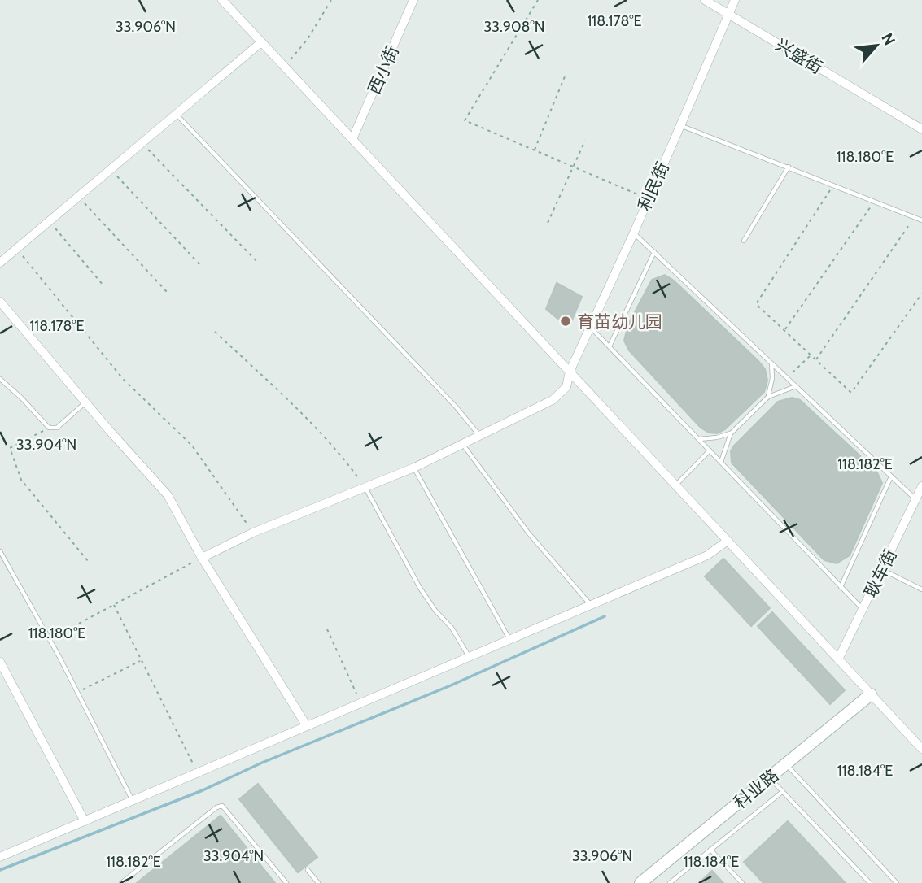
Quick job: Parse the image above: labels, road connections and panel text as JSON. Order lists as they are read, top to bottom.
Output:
{
  "streets": {
    "street": [
      "兴盛街",
      "西小街",
      "利民街",
      "耿车街",
      "科业路"
    ]
  },
  "crossings": [
    ["兴盛街", "利民街"]
  ],
  "places": ["育苗幼儿园"],
  "north": "top right",
  "coordinates": [
    "118.178°E",
    "33.906°N",
    "33.908°N",
    "118.180°E",
    "33.904°N",
    "118.182°E",
    "118.184°E"
  ]
}
